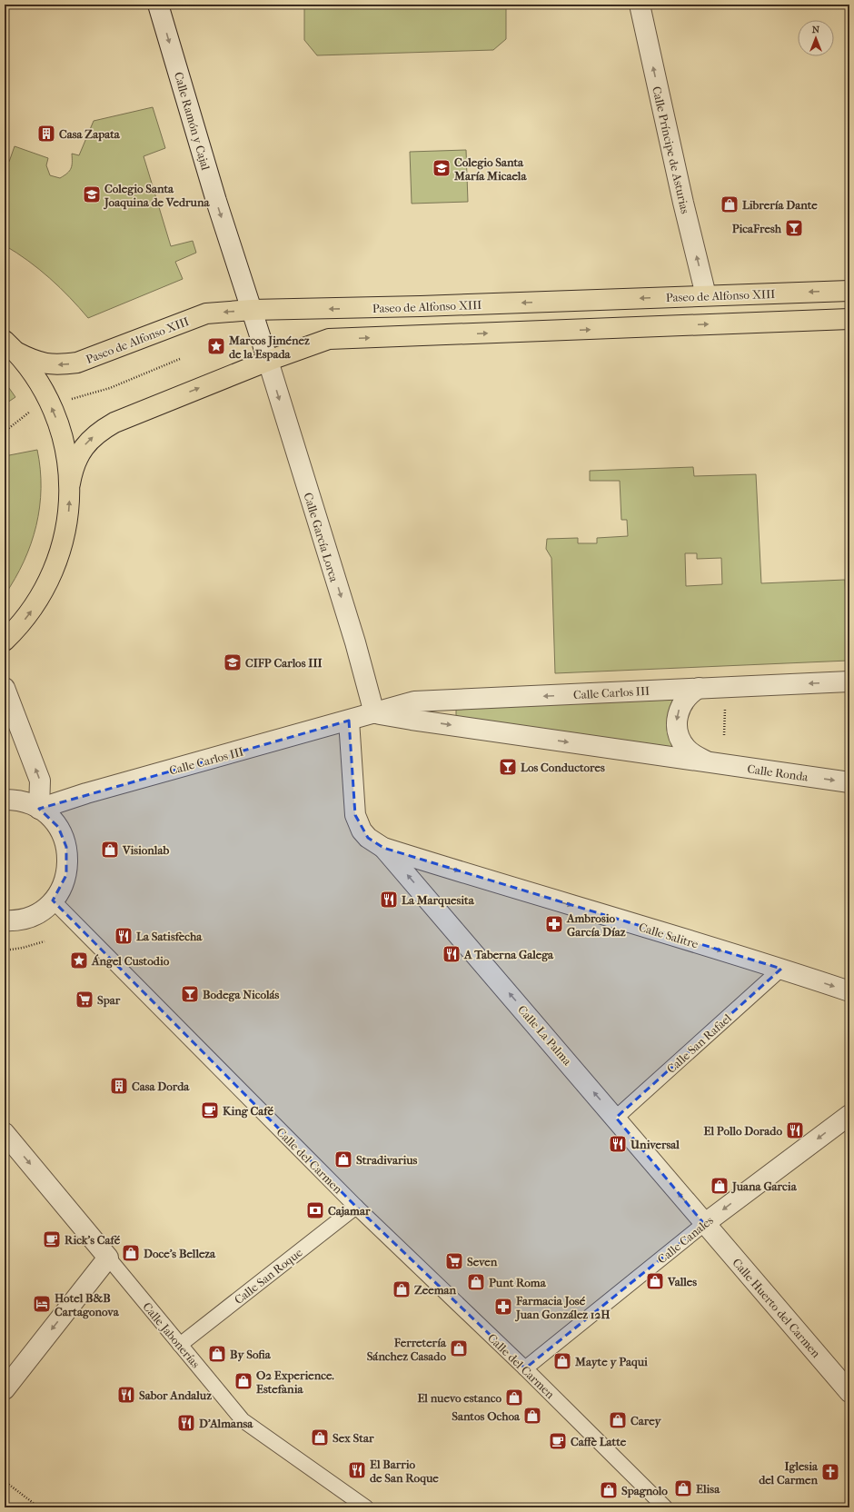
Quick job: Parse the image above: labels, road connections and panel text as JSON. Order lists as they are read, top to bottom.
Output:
{
  "streets": {
    "main road": ["Paseo de Alfonso XIII"],
    "street": [
      "Calle Ramón y Cajal",
      "Calle Príncipe de Asturias",
      "Calle García Lorca",
      "Calle Carlos III",
      "Calle Ronda",
      "Calle Salitre",
      "Calle La Palma",
      "Calle San Rafael",
      "Calle del Carmen",
      "Calle Canales",
      "Calle San Roque",
      "Calle Huerto del Carmen",
      "Calle Jabonerías"
    ]
  },
  "crossings": [
    ["Calle Ramón y Cajal", "Paseo de Alfonso XIII"],
    ["Calle Ramón y Cajal", "Calle García Lorca"],
    ["Calle Príncipe de Asturias", "Paseo de Alfonso XIII"],
    ["Calle García Lorca", "Calle Carlos III"],
    ["Calle Carlos III", "Calle Ronda"],
    ["Calle Salitre", "Calle La Palma"],
    ["Calle Salitre", "Calle San Rafael"],
    ["Calle La Palma", "Calle San Rafael"],
    ["Calle La Palma", "Calle Canales"],
    ["Calle La Palma", "Calle Huerto del Carmen"],
    ["Calle del Carmen", "Calle Canales"],
    ["Calle del Carmen", "Calle San Roque"],
    ["Calle Canales", "Calle Huerto del Carmen"],
    ["Calle San Roque", "Calle Jabonerías"]
  ],
  "one_way": [
    "Calle Ramón y Cajal",
    "Calle Príncipe de Asturias",
    "Calle García Lorca",
    "Calle Ronda",
    "Calle Salitre",
    "Calle La Palma",
    "Calle Canales"
  ],
  "places": {
    "building": ["Casa Zapata", "Casa Dorda"],
    "school or university": ["Colegio Santa María Micaela", "Colegio Santa Joaquina de Vedruna", "CIFP Carlos III"],
    "shop": [
      "Librería Dante",
      "Visionlab",
      "Stradivarius",
      "Juana Garcia",
      "Doce's Belleza",
      "Valles",
      "Punt Roma",
      "Zeeman",
      "Ferretería Sánchez Casado",
      "By Sofia",
      "Mayte y Paqui",
      "O2 Experience. Estefania",
      "El nuevo estanco",
      "Santos Ochoa",
      "Carey",
      "Sex Star",
      "Elisa",
      "Spagnolo"
    ],
    "bar": ["PicaFresh", "Los Conductores", "Bodega Nicolás"],
    "place": ["Marcos Jiménez de la Espada", "Ángel Custodio"],
    "restaurant": [
      "La Marquesita",
      "La Satisfecha",
      "A Taberna Galega",
      "El Pollo Dorado",
      "Universal",
      "Sabor Andaluz",
      "D'Almansa",
      "El Barrio de San Roque"
    ],
    "pharmacy": ["Ambrosio García Díaz", "Farmacia José Juan González 12H"],
    "supermarket": ["Spar", "Seven"],
    "cafe": ["King Café", "Rick's Café", "Caffè Latte"],
    "bank": ["Cajamar"],
    "hotel": ["Hotel B&B Cartagonova"],
    "church": ["Iglesia del Carmen"]
  },
  "north": "top"
}
